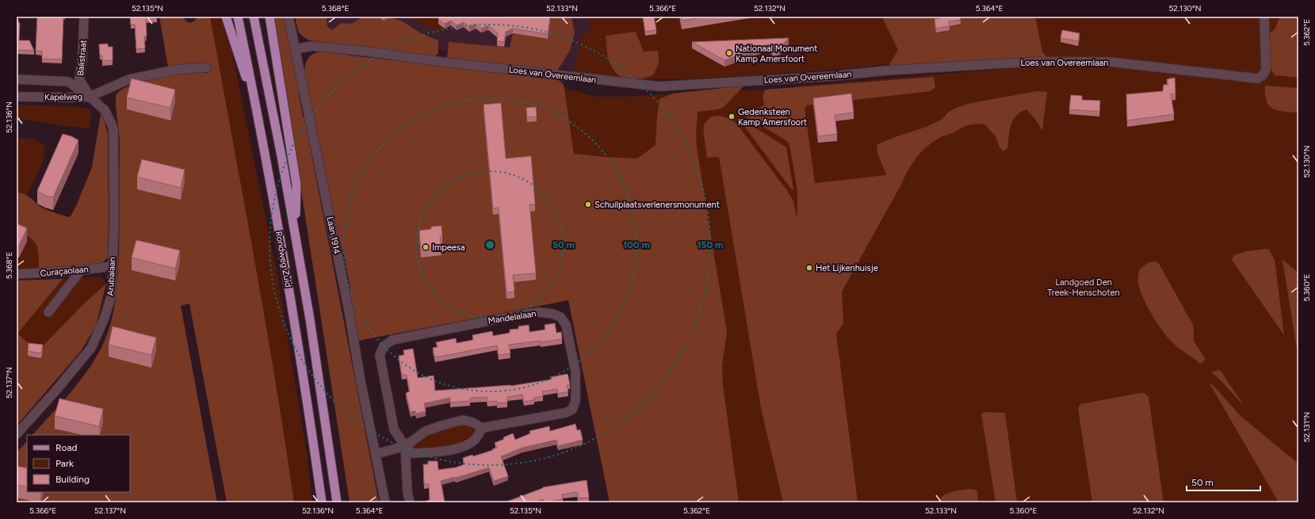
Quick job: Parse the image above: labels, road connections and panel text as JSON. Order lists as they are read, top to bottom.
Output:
{
  "streets": {
    "main road": ["Rondweg Zuid"],
    "street": [
      "Balistraat",
      "Loes van Overeemlaan",
      "Kapelweg",
      "Laan 1914",
      "Curaçaolaan",
      "Arubalaan",
      "Mandelalaan"
    ]
  },
  "crossings": [
    ["Balistraat", "Kapelweg"],
    ["Balistraat", "Arubalaan"],
    ["Loes van Overeemlaan", "Laan 1914"],
    ["Kapelweg", "Arubalaan"],
    ["Curaçaolaan", "Arubalaan"]
  ],
  "parks": ["Landgoed Den Treek-Henschoten"],
  "places": [
    "Nationaal Monument Kamp Amersfoort",
    "Gedenksteen Kamp Amersfoort",
    "Schuilplaatsverlenersmonument",
    "Impeesa",
    "Het Lijkenhuisje"
  ],
  "legend": ["Road", "Park", "Building"],
  "scale_bar": "50 m",
  "coordinates": [
    "52.135°N",
    "5.368°E",
    "52.133°N",
    "5.366°E",
    "52.132°N",
    "5.364°E",
    "52.130°N",
    "5.362°E",
    "52.136°N",
    "5.360°E",
    "52.137°N",
    "52.131°N"
  ],
  "rings": ["50 m", "100 m", "150 m"]
}
